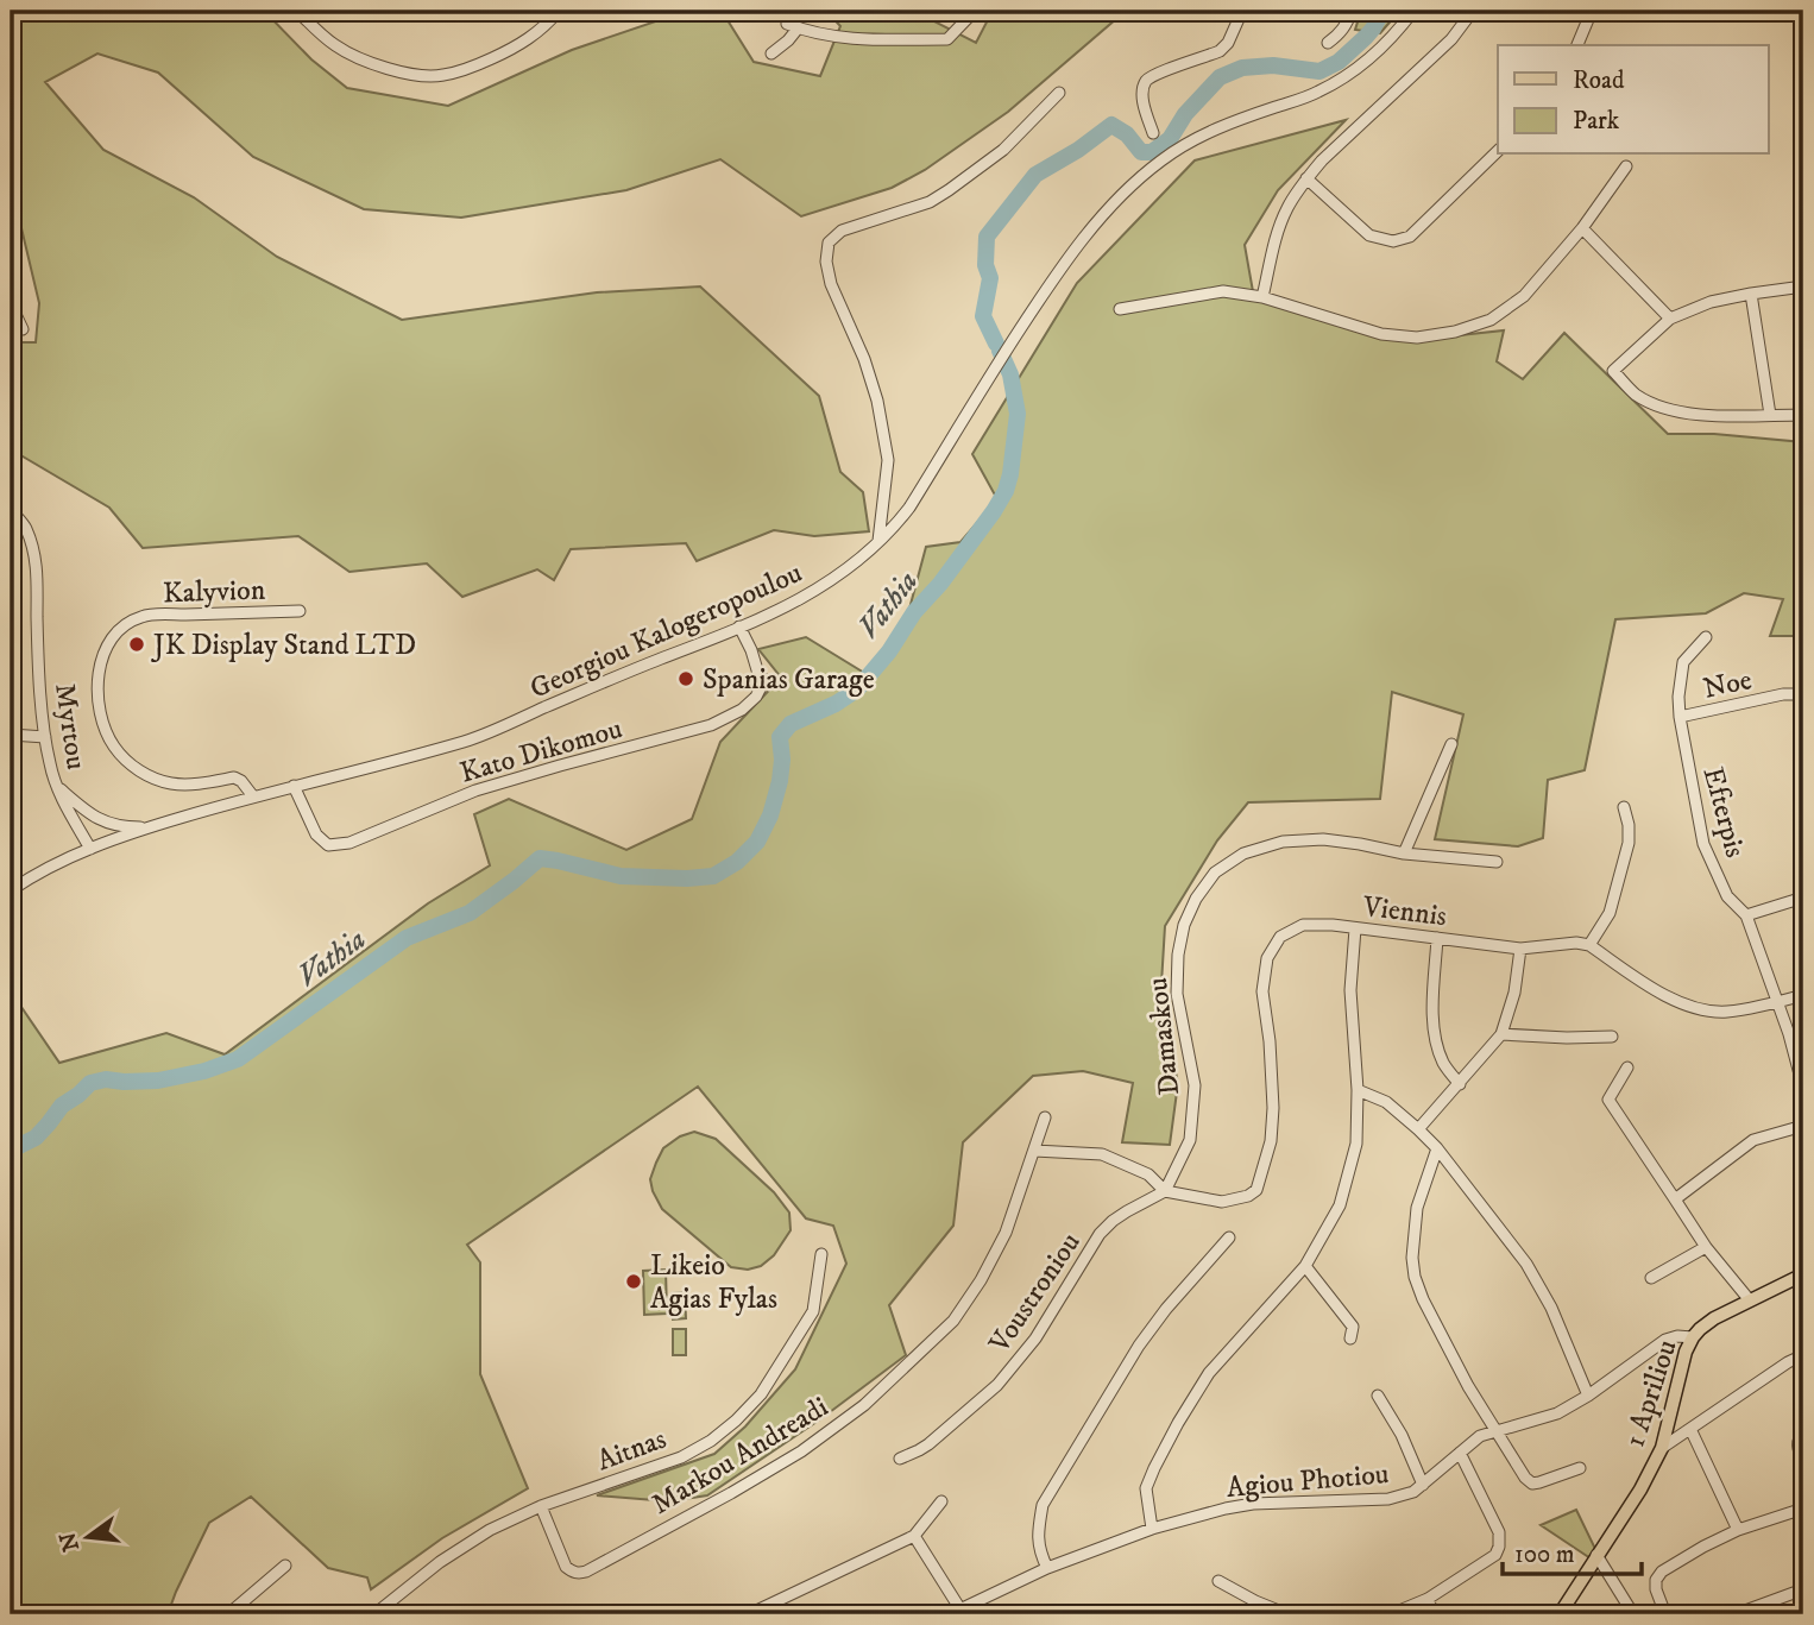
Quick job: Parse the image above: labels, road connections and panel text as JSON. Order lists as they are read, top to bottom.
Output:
{
  "streets": {
    "main road": ["1 Apriliou"],
    "street": [
      "Kalyvion",
      "Georgiou Kalogeropoulou",
      "Noe",
      "Myrtou",
      "Kato Dikomou",
      "Efterpis",
      "Viennis",
      "Damaskou",
      "Voustroniou",
      "Aitnas",
      "Markou Andreadi",
      "Agiou Photiou"
    ]
  },
  "crossings": [
    ["Kalyvion", "Georgiou Kalogeropoulou"],
    ["Georgiou Kalogeropoulou", "Myrtou"],
    ["Georgiou Kalogeropoulou", "Kato Dikomou"],
    ["Noe", "Efterpis"],
    ["Viennis", "Damaskou"],
    ["Viennis", "Voustroniou"],
    ["Damaskou", "Voustroniou"],
    ["1 Apriliou", "Agiou Photiou"],
    ["Aitnas", "Markou Andreadi"]
  ],
  "water": ["Vathia"],
  "places": ["JK Display Stand LTD", "Spanias Garage", "Likeio Agias Fylas"],
  "legend": ["Road", "Park"],
  "scale_bar": "100 m",
  "north": "left"
}
